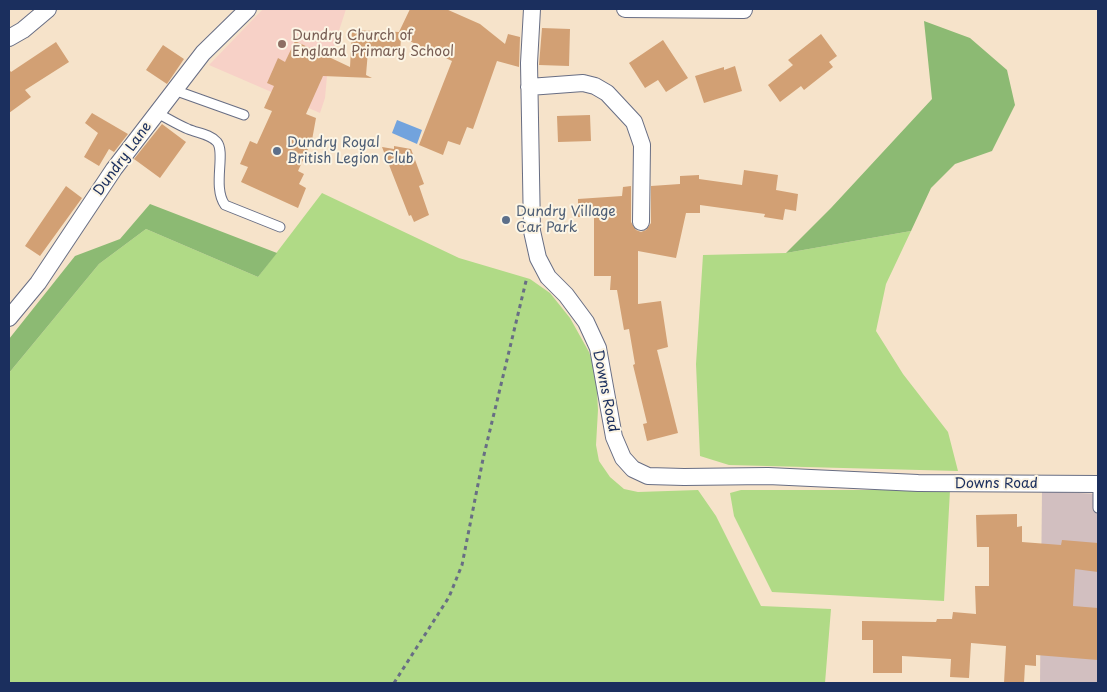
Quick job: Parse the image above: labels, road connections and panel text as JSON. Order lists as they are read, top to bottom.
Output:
{
  "streets": {
    "street": ["Dundry Lane", "Downs Road"]
  },
  "places": ["Dundry Church of England Primary School", "Dundry Royal British Legion Club", "Dundry Village Car Park"]
}
